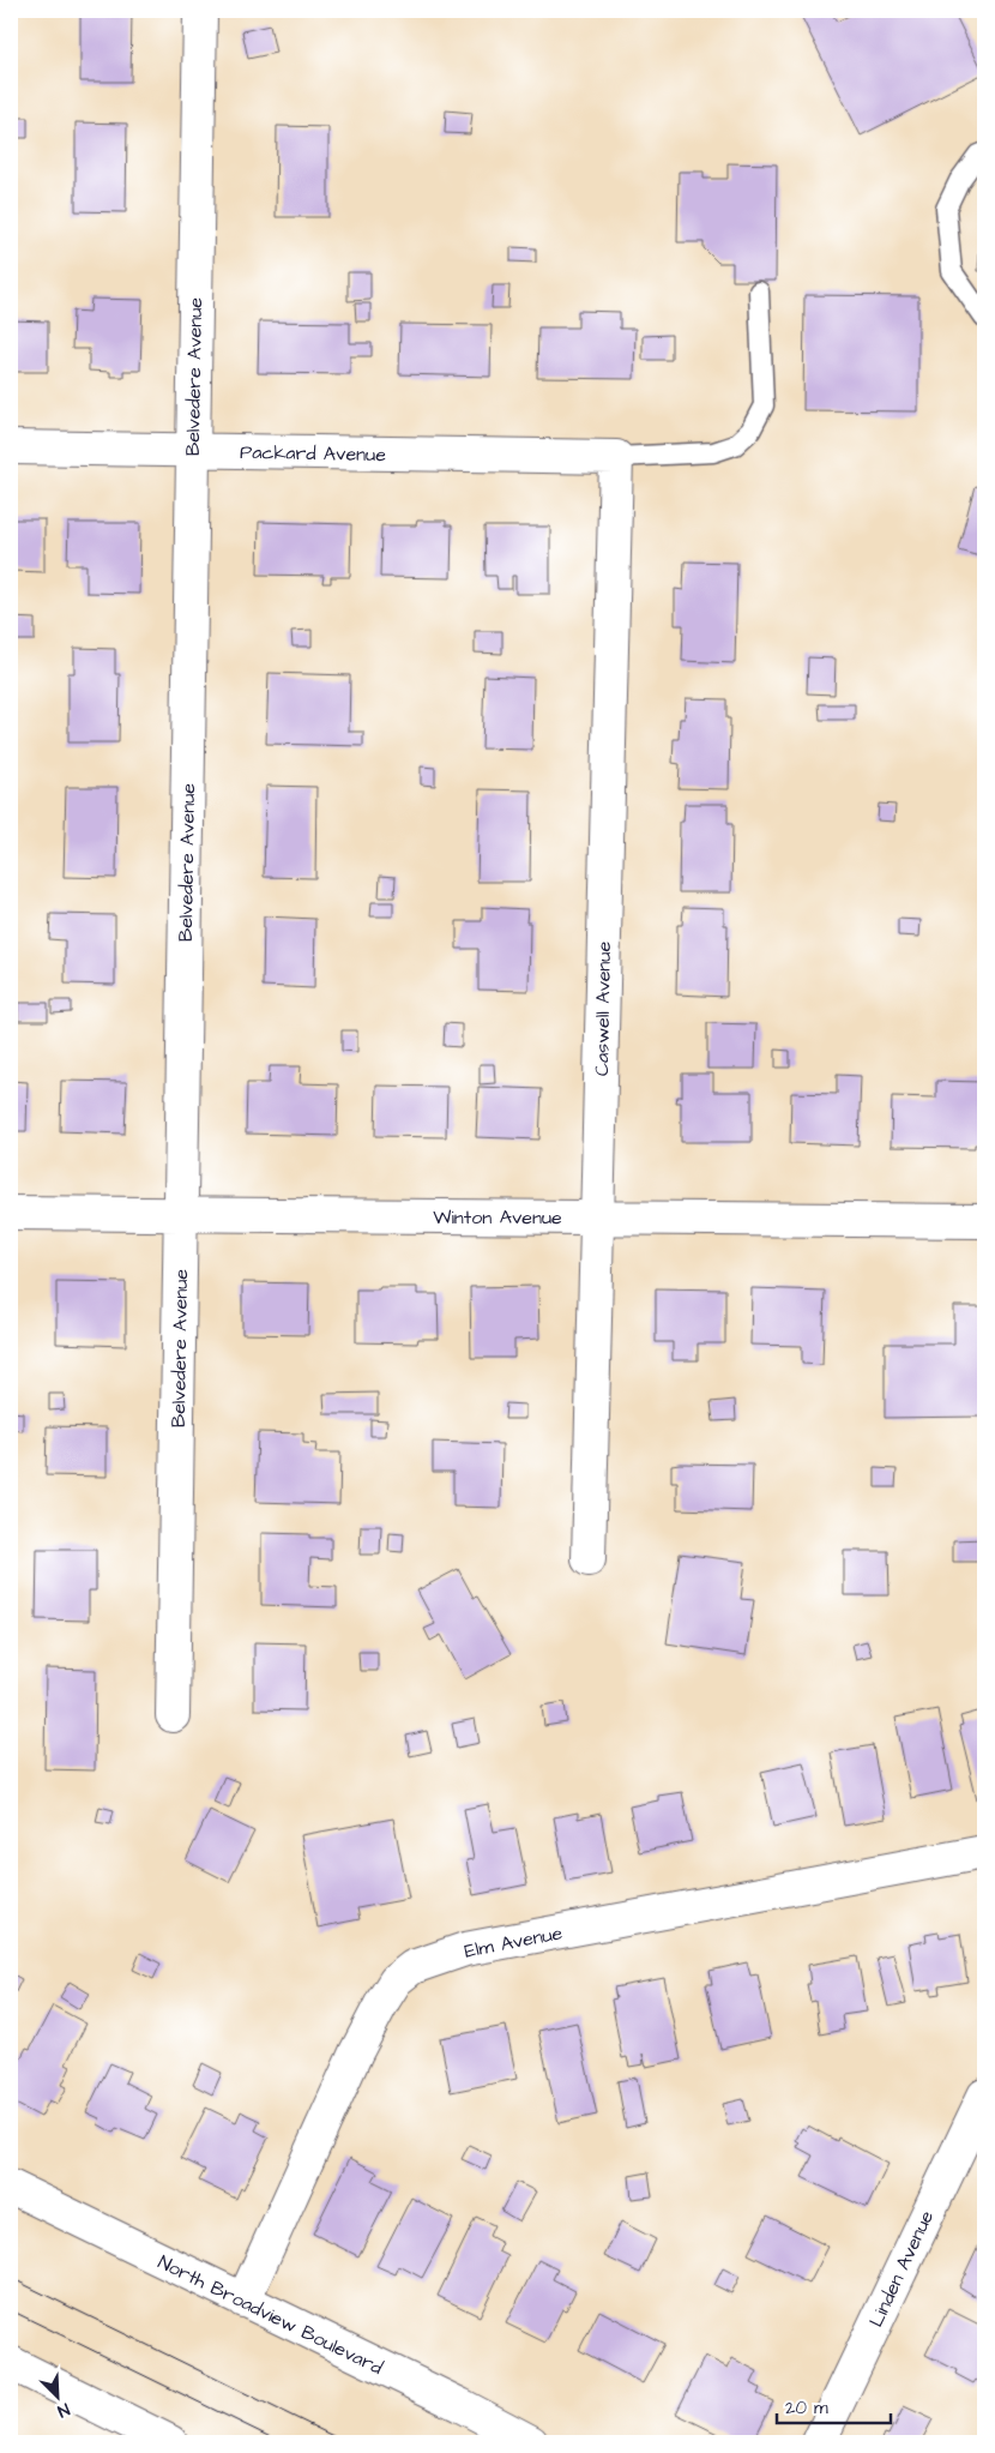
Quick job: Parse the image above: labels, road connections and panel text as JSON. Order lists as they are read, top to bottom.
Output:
{
  "streets": {
    "street": [
      "Belvedere Avenue",
      "Packard Avenue",
      "Caswell Avenue",
      "Winton Avenue",
      "Elm Avenue",
      "Linden Avenue",
      "North Broadview Boulevard"
    ]
  },
  "crossings": [
    ["Belvedere Avenue", "Packard Avenue"],
    ["Belvedere Avenue", "Winton Avenue"],
    ["Packard Avenue", "Caswell Avenue"],
    ["Caswell Avenue", "Winton Avenue"],
    ["Elm Avenue", "North Broadview Boulevard"]
  ],
  "scale_bar": "20 m",
  "north": "bottom right"
}
